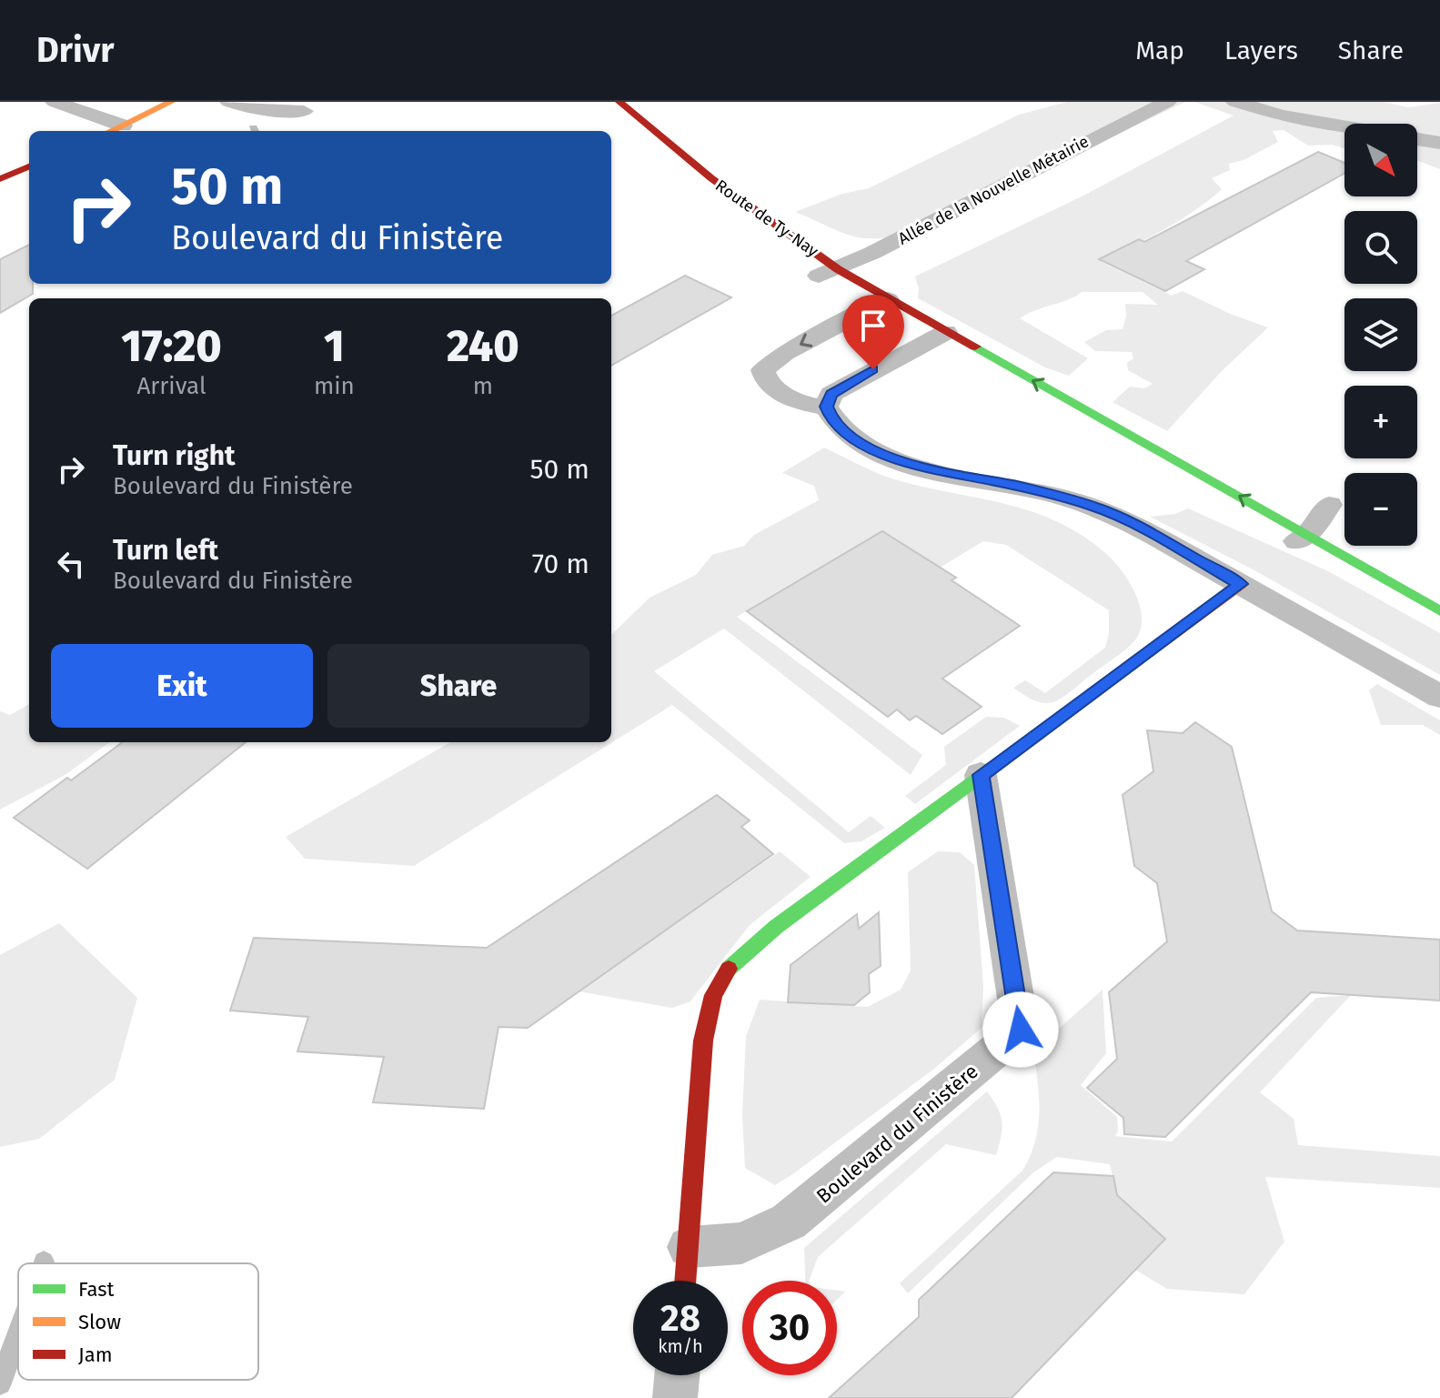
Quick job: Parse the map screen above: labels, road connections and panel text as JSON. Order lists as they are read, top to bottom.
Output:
{
  "streets": {
    "main road": ["Route de Ty-Nay"],
    "street": ["Allée de la Nouvelle Métairie", "Boulevard du Finistère"]
  },
  "crossings": [
    ["Allée de la Nouvelle Métairie", "Route de Ty-Nay"]
  ],
  "one_way": ["Route de Ty-Nay"],
  "legend": ["Fast", "Slow", "Jam"],
  "north": "bottom right",
  "page": {
    "header": "Drivr",
    "nav": ["Map", "Layers", "Share"],
    "map_buttons": ["+", "−"],
    "turn": ["50 m", "Boulevard du Finistère"],
    "eta": [
      "17:20",
      "Arrival",
      "1",
      "min",
      "240",
      "m"
    ],
    "list": [
      {
        "name": "Turn right",
        "note": "Boulevard du Finistère",
        "value": "50 m"
      },
      {
        "name": "Turn left",
        "note": "Boulevard du Finistère",
        "value": "70 m"
      }
    ],
    "buttons": ["Exit", "Share"],
    "speed": "28 km/h",
    "limit": "30"
  }
}
